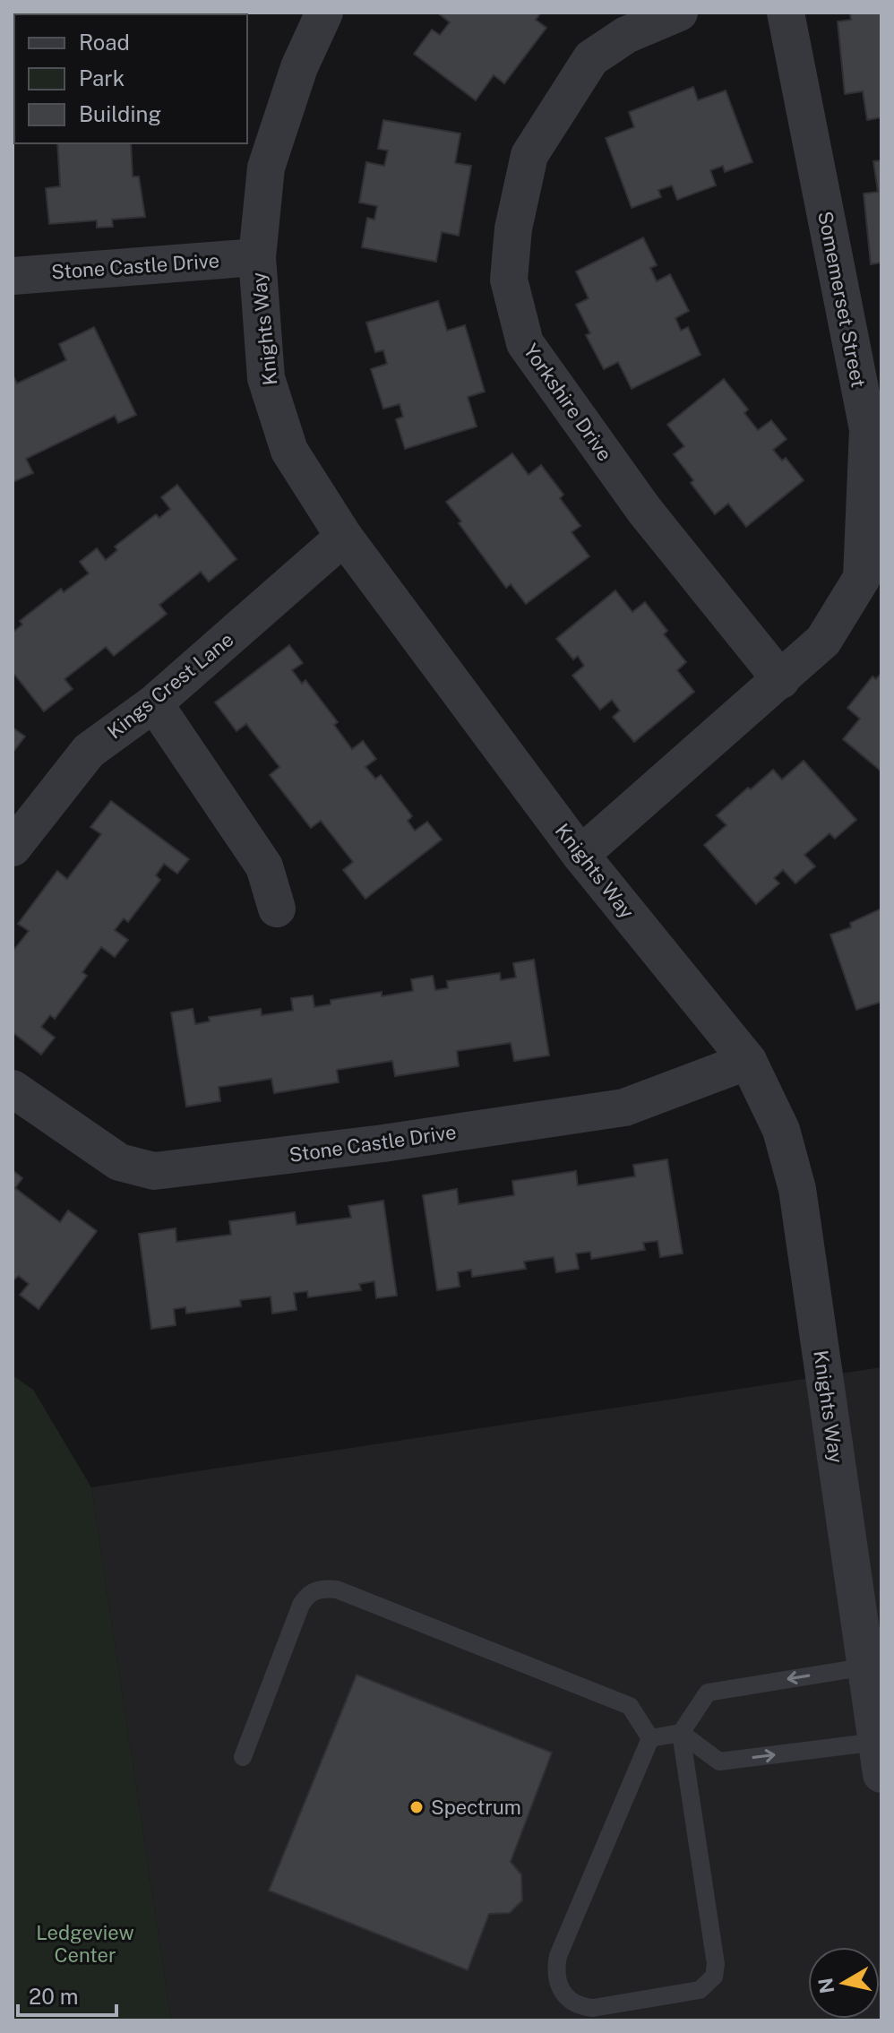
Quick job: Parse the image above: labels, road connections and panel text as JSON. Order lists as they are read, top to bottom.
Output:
{
  "streets": {
    "street": [
      "Stone Castle Drive",
      "Somemerset Street",
      "Knights Way",
      "Yorkshire Drive",
      "Kings Crest Lane"
    ]
  },
  "crossings": [
    ["Stone Castle Drive", "Knights Way"],
    ["Somemerset Street", "Knights Way"],
    ["Somemerset Street", "Yorkshire Drive"],
    ["Knights Way", "Kings Crest Lane"]
  ],
  "parks": ["Ledgeview Center"],
  "places": ["Spectrum"],
  "legend": ["Road", "Park", "Building"],
  "scale_bar": "20 m",
  "north": "left"
}
